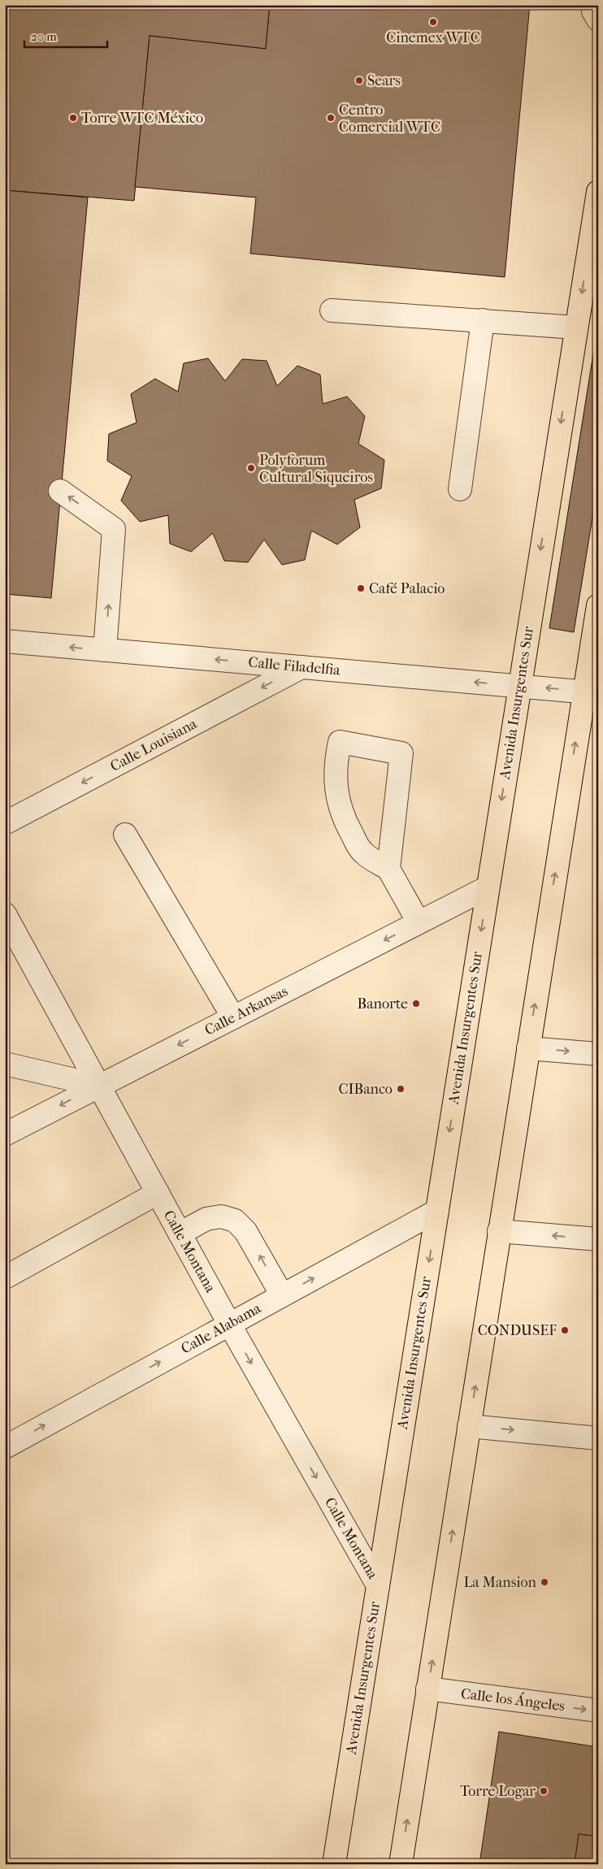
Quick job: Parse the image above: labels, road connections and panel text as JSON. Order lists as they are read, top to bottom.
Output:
{
  "streets": {
    "main road": ["Avenida Insurgentes Sur"],
    "street": [
      "Calle Filadelfia",
      "Calle Louisiana",
      "Calle Arkansas",
      "Calle Montana",
      "Calle Alabama",
      "Calle los Ángeles"
    ]
  },
  "crossings": [
    ["Calle Filadelfia", "Avenida Insurgentes Sur"],
    ["Calle Filadelfia", "Calle Louisiana"],
    ["Avenida Insurgentes Sur", "Calle Arkansas"],
    ["Avenida Insurgentes Sur", "Calle Montana"],
    ["Avenida Insurgentes Sur", "Calle Alabama"],
    ["Calle Arkansas", "Calle Montana"],
    ["Calle Montana", "Calle Alabama"]
  ],
  "one_way": [
    "Calle Filadelfia",
    "Calle Louisiana",
    "Calle Arkansas",
    "Calle Montana",
    "Calle los Ángeles"
  ],
  "places": [
    "Cinemex WTC",
    "Sears",
    "Torre WTC México",
    "Centro Comercial WTC",
    "Polyforum Cultural Siqueiros",
    "Café Palacio",
    "Banorte",
    "CIBanco",
    "CONDUSEF",
    "La Mansion",
    "Torre Logar"
  ],
  "scale_bar": "20 m"
}
